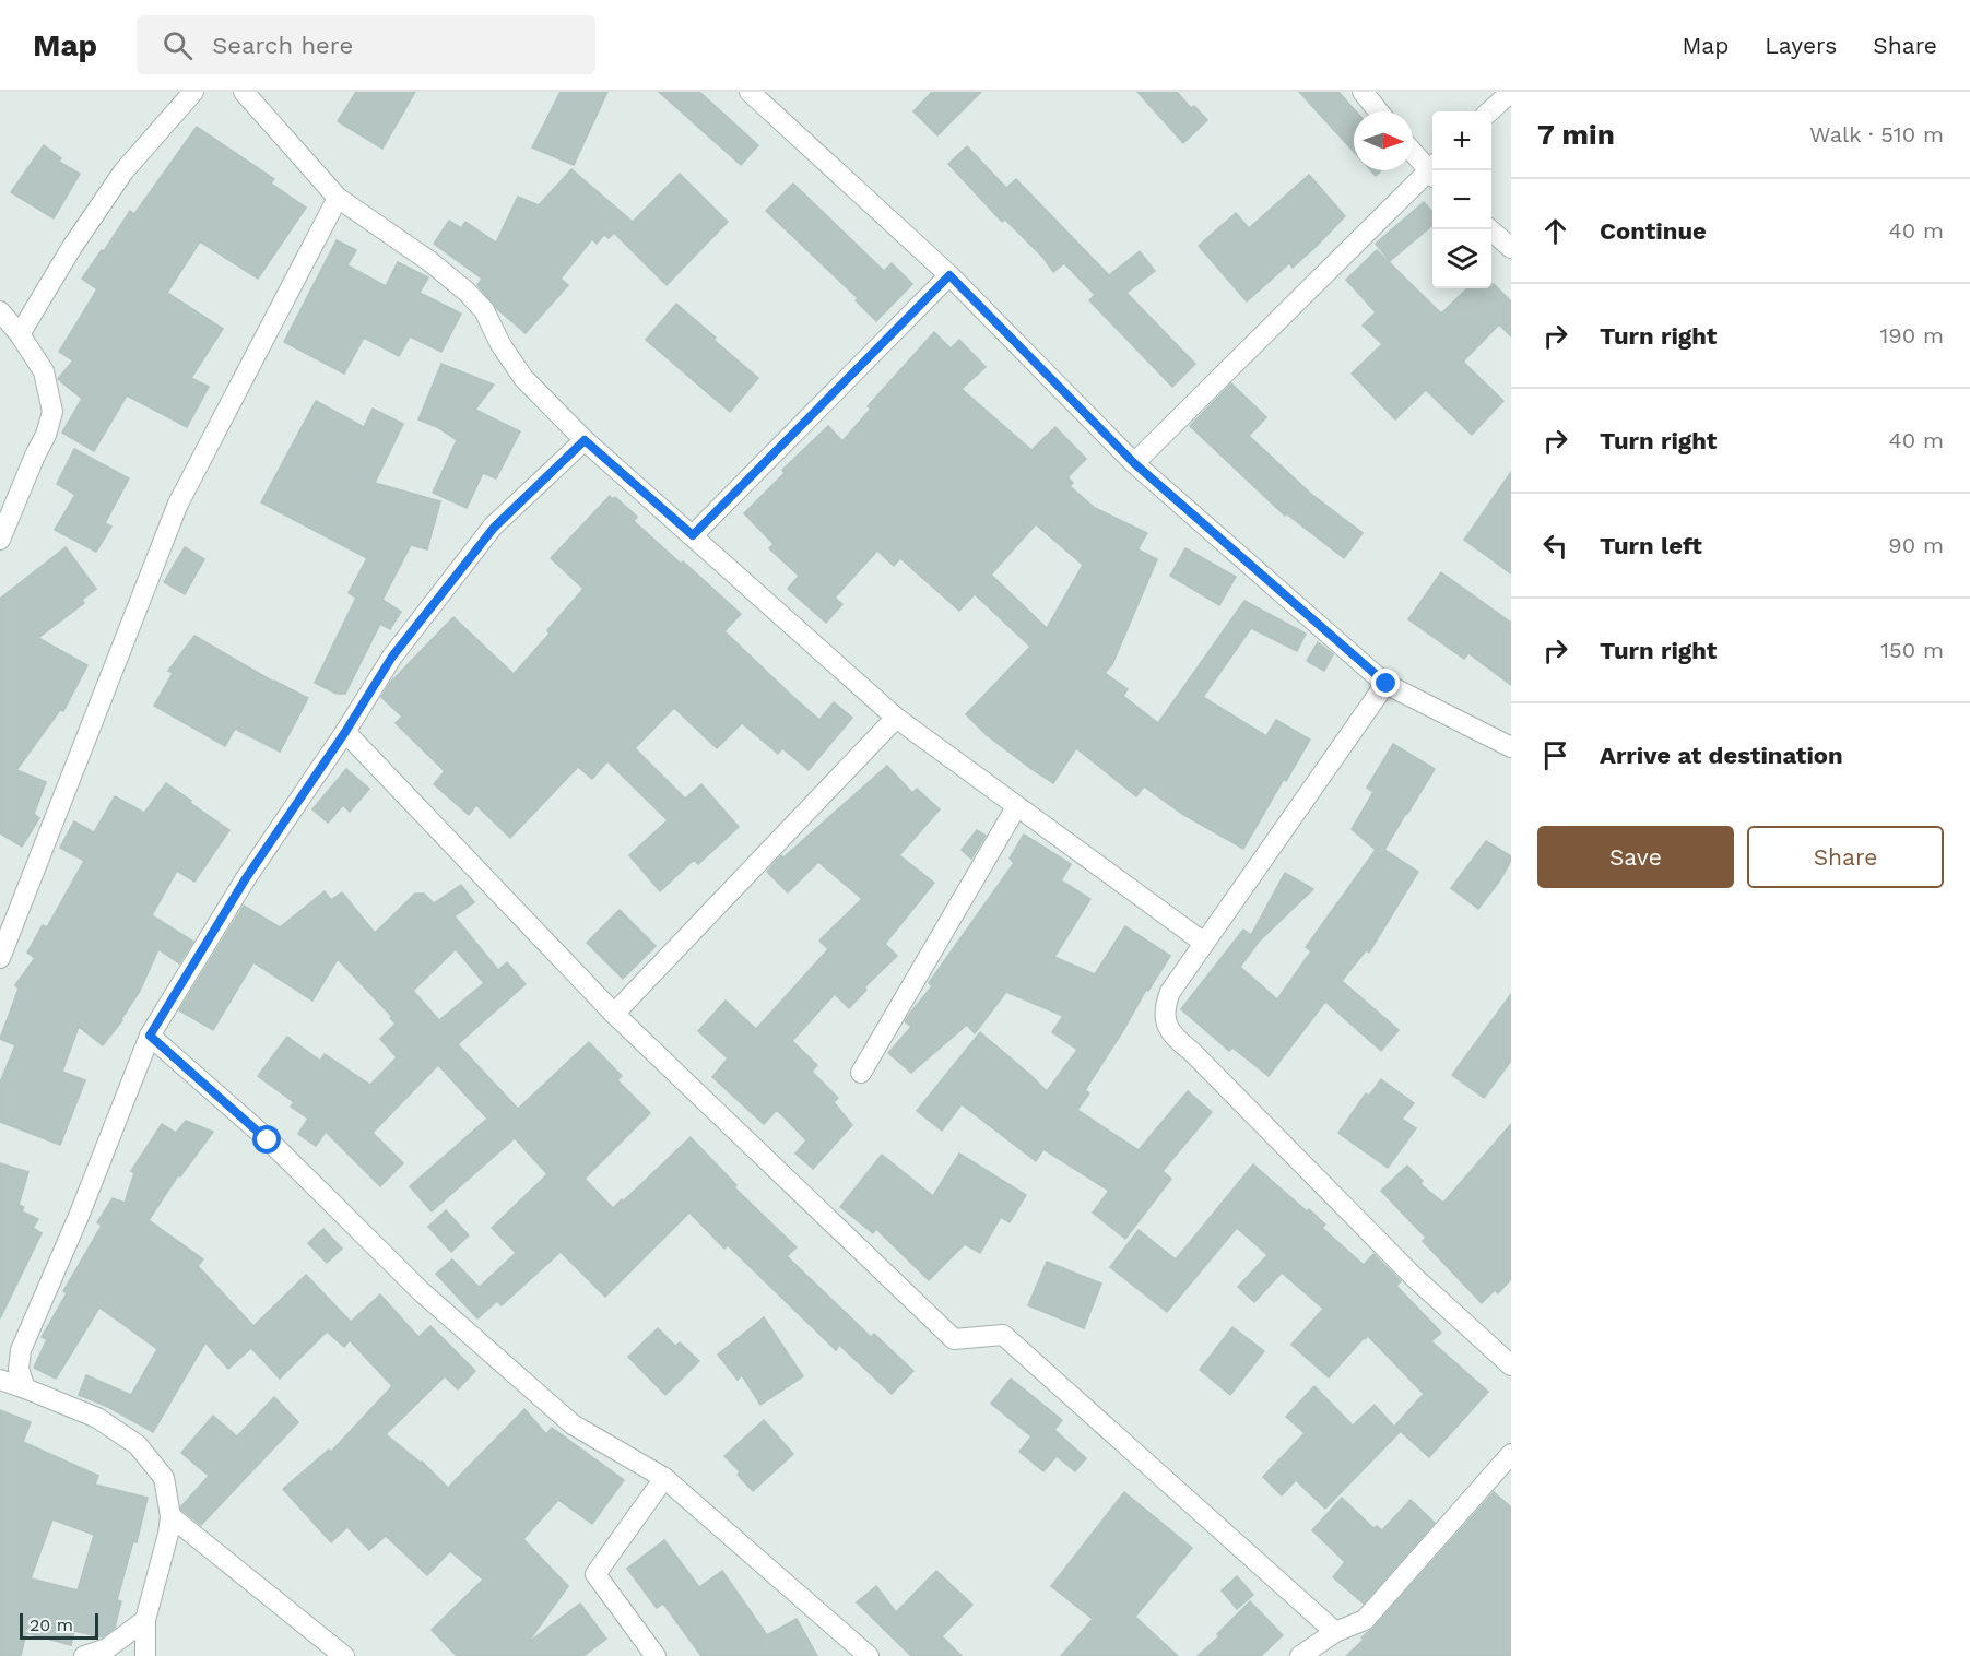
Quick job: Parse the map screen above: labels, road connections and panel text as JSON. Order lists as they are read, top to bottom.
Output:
{
  "scale_bar": "20 m",
  "north": "right",
  "page": {
    "header": "Map",
    "search": "Search here",
    "nav": ["Map", "Layers", "Share"],
    "heading": ["7 min", "Walk · 510 m"],
    "map_buttons": ["+", "−"],
    "list": [
      ["Continue", "40 m"],
      ["Turn right", "190 m"],
      ["Turn right", "40 m"],
      ["Turn left", "90 m"],
      ["Turn right", "150 m"],
      "Arrive at destination"
    ],
    "buttons": ["Save", "Share"],
    "scale": "20 m"
  }
}
